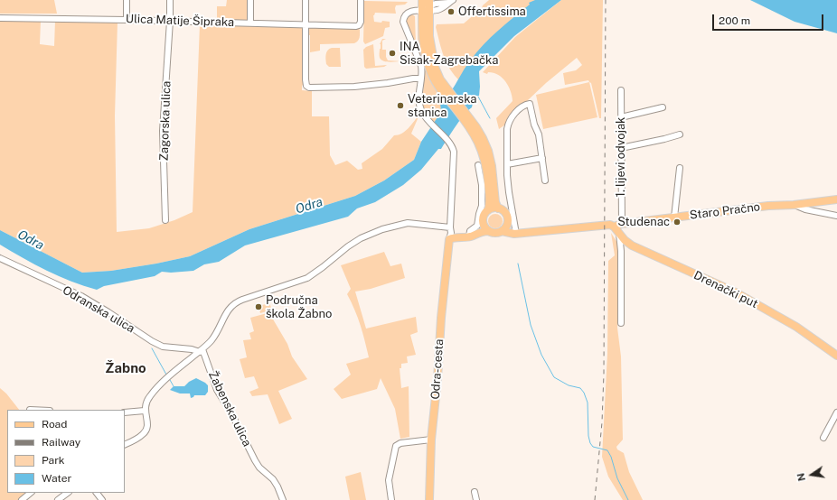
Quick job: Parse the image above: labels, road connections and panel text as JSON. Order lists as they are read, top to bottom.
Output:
{
  "streets": {
    "main road": ["Staro Pračno", "Drenački put", "Odra-cesta"],
    "street": [
      "Ulica Matije Šipraka",
      "Zagorska ulica",
      "1. lijevi odvojak",
      "Odranska ulica",
      "Žabenska ulica"
    ]
  },
  "crossings": [
    ["Ulica Matije Šipraka", "Zagorska ulica"],
    ["1. lijevi odvojak", "Staro Pračno"],
    ["Staro Pračno", "Drenački put"],
    ["Odranska ulica", "Žabenska ulica"]
  ],
  "districts": ["Žabno"],
  "water": ["Odra"],
  "places": [
    "Offertissima",
    "INA Sisak-Zagrebačka",
    "Veterinarska stanica",
    "Studenac",
    "Područna škola Žabno"
  ],
  "legend": [
    "Road",
    "Railway",
    "Park",
    "Water"
  ],
  "scale_bar": "200 m",
  "north": "left"
}
